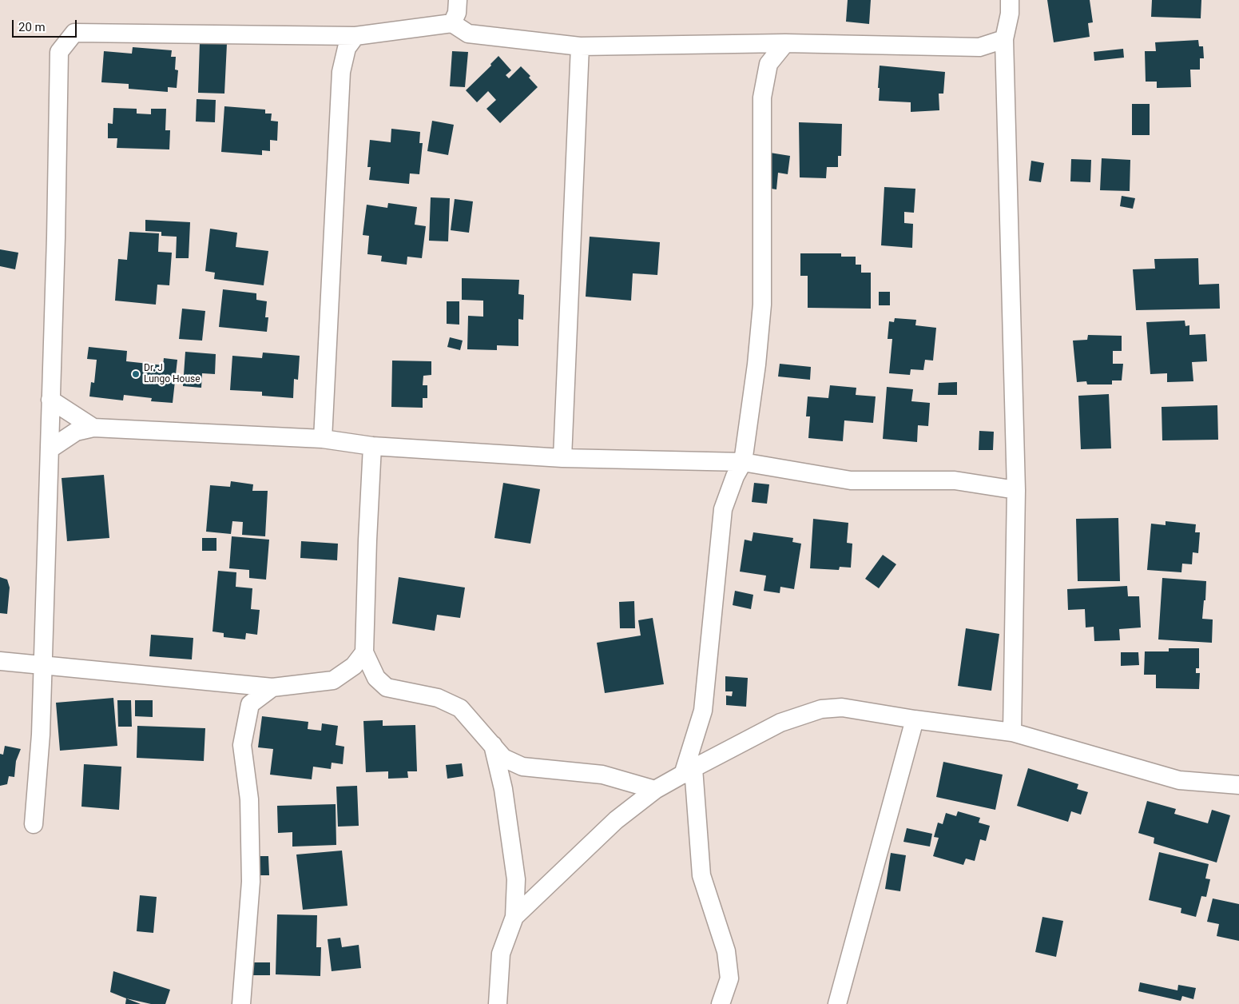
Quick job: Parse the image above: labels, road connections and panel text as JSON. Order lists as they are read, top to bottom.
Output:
{
  "places": ["Dr. J Lungo House"],
  "scale_bar": "20 m"
}
